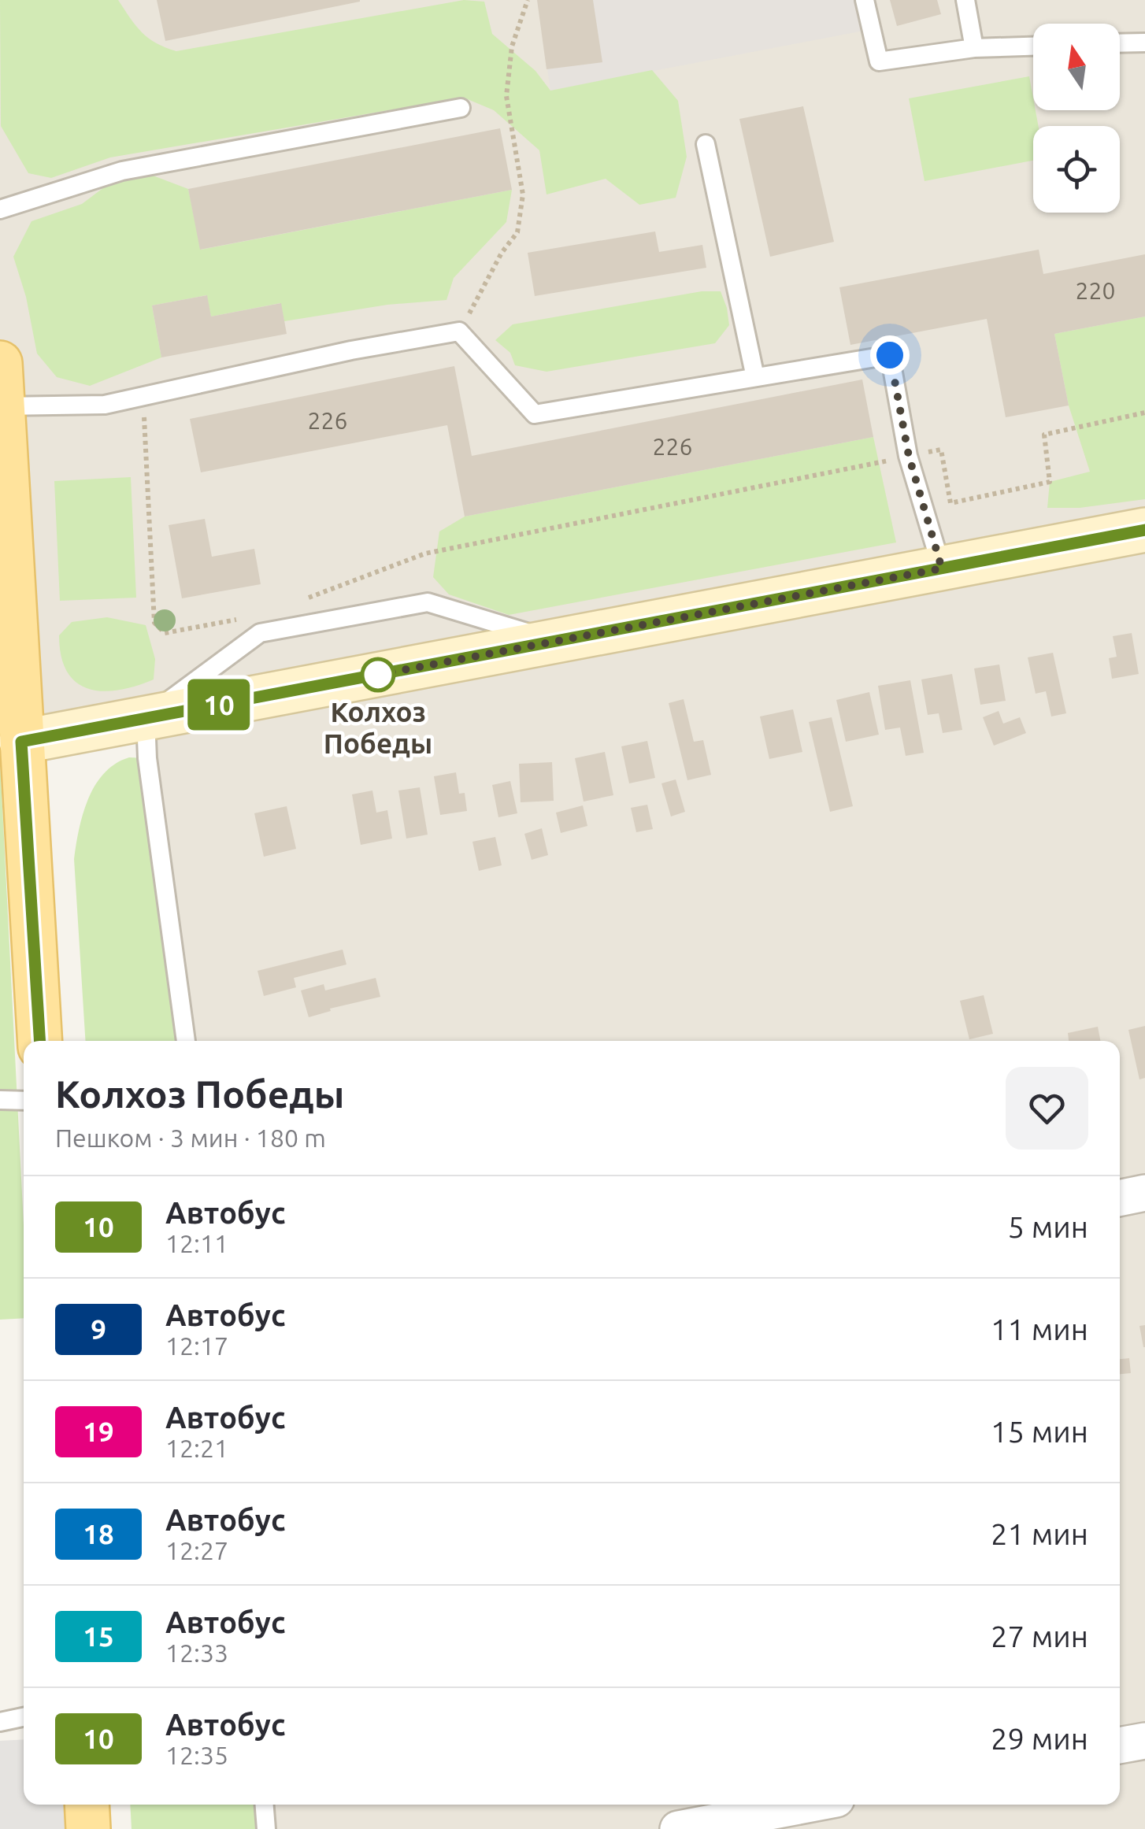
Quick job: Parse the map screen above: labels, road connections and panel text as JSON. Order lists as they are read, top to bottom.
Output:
{
  "places": ["Колхоз Победы"],
  "lines": ["bus line 10"],
  "house_numbers": ["220", "226", "226"],
  "north": "top",
  "page": {
    "on_map": "10",
    "heading": ["Колхоз Победы", "Пешком · 3 мин · 180 m"],
    "list": [
      {
        "mark": "10",
        "name": "Автобус",
        "note": "12:11",
        "value": "5 мин"
      },
      {
        "mark": "9",
        "name": "Автобус",
        "note": "12:17",
        "value": "11 мин"
      },
      {
        "mark": "19",
        "name": "Автобус",
        "note": "12:21",
        "value": "15 мин"
      },
      {
        "mark": "18",
        "name": "Автобус",
        "note": "12:27",
        "value": "21 мин"
      },
      {
        "mark": "15",
        "name": "Автобус",
        "note": "12:33",
        "value": "27 мин"
      },
      {
        "mark": "10",
        "name": "Автобус",
        "note": "12:35",
        "value": "29 мин"
      }
    ]
  }
}
